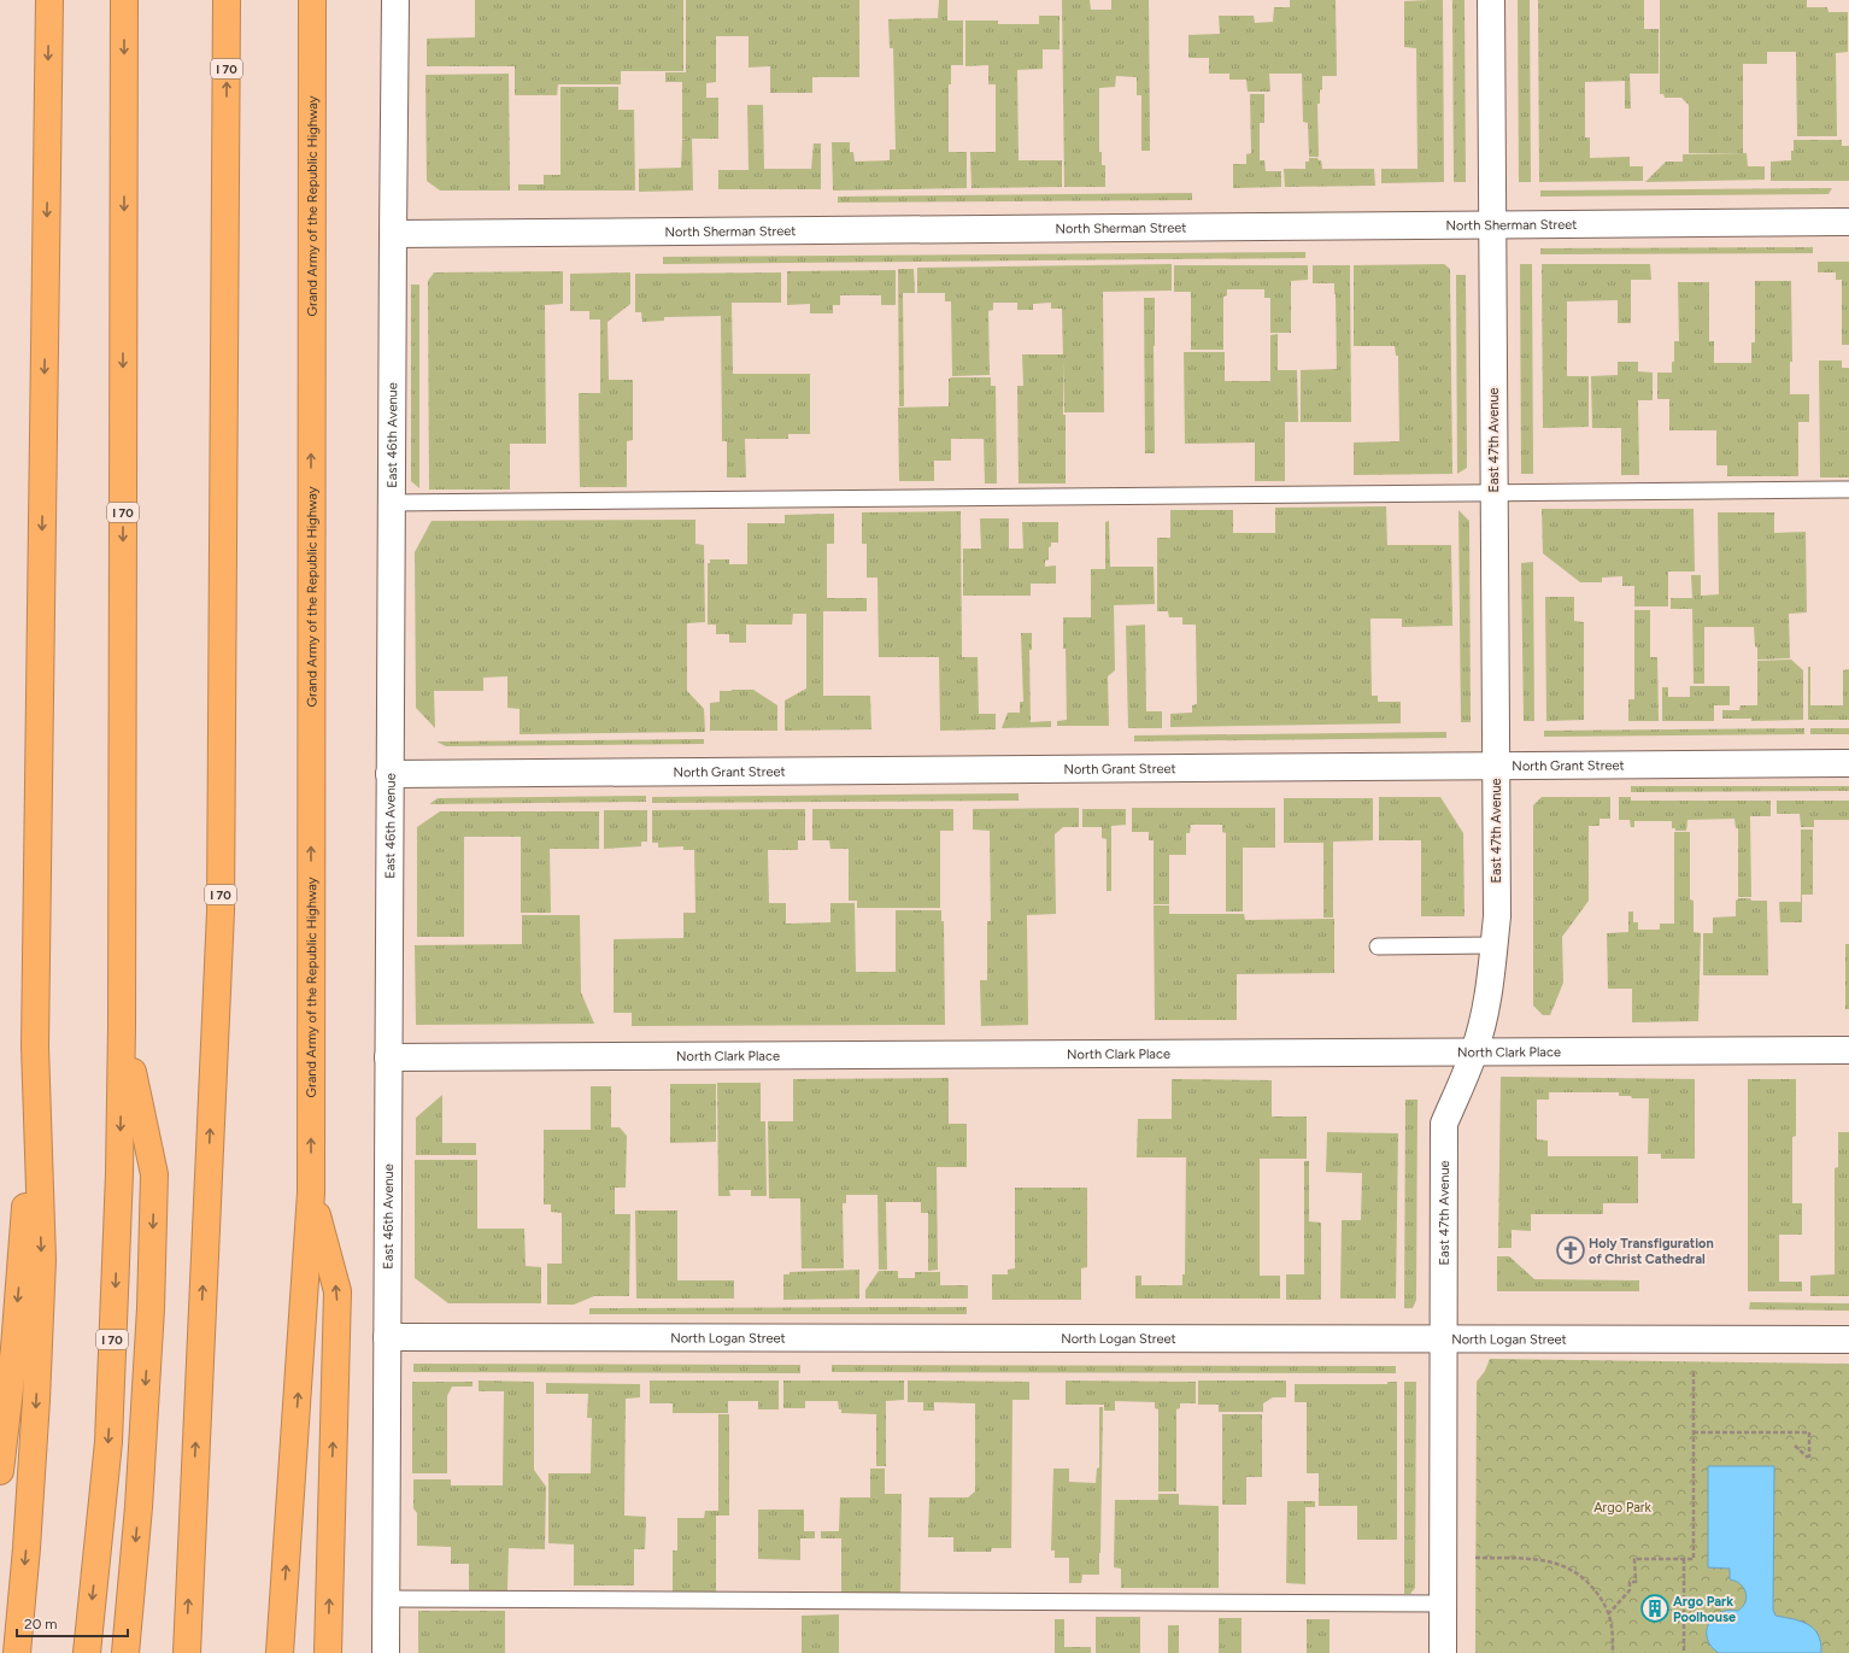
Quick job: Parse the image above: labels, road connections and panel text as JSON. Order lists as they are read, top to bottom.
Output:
{
  "streets": {
    "highway": ["I 70", "Grand Army of the Republic Highway"],
    "street": [
      "North Sherman Street",
      "East 46th Avenue",
      "East 47th Avenue",
      "North Grant Street",
      "North Clark Place",
      "North Logan Street"
    ]
  },
  "crossings": [
    ["North Sherman Street", "East 46th Avenue"],
    ["North Sherman Street", "East 47th Avenue"],
    ["East 46th Avenue", "North Grant Street"],
    ["East 46th Avenue", "North Clark Place"],
    ["East 46th Avenue", "North Logan Street"],
    ["East 47th Avenue", "North Grant Street"],
    ["East 47th Avenue", "North Clark Place"],
    ["East 47th Avenue", "North Logan Street"]
  ],
  "parks": ["Argo Park"],
  "places": {
    "church": ["Holy Transfiguration of Christ Cathedral"],
    "building": ["Argo Park Poolhouse"]
  },
  "scale_bar": "20 m"
}
